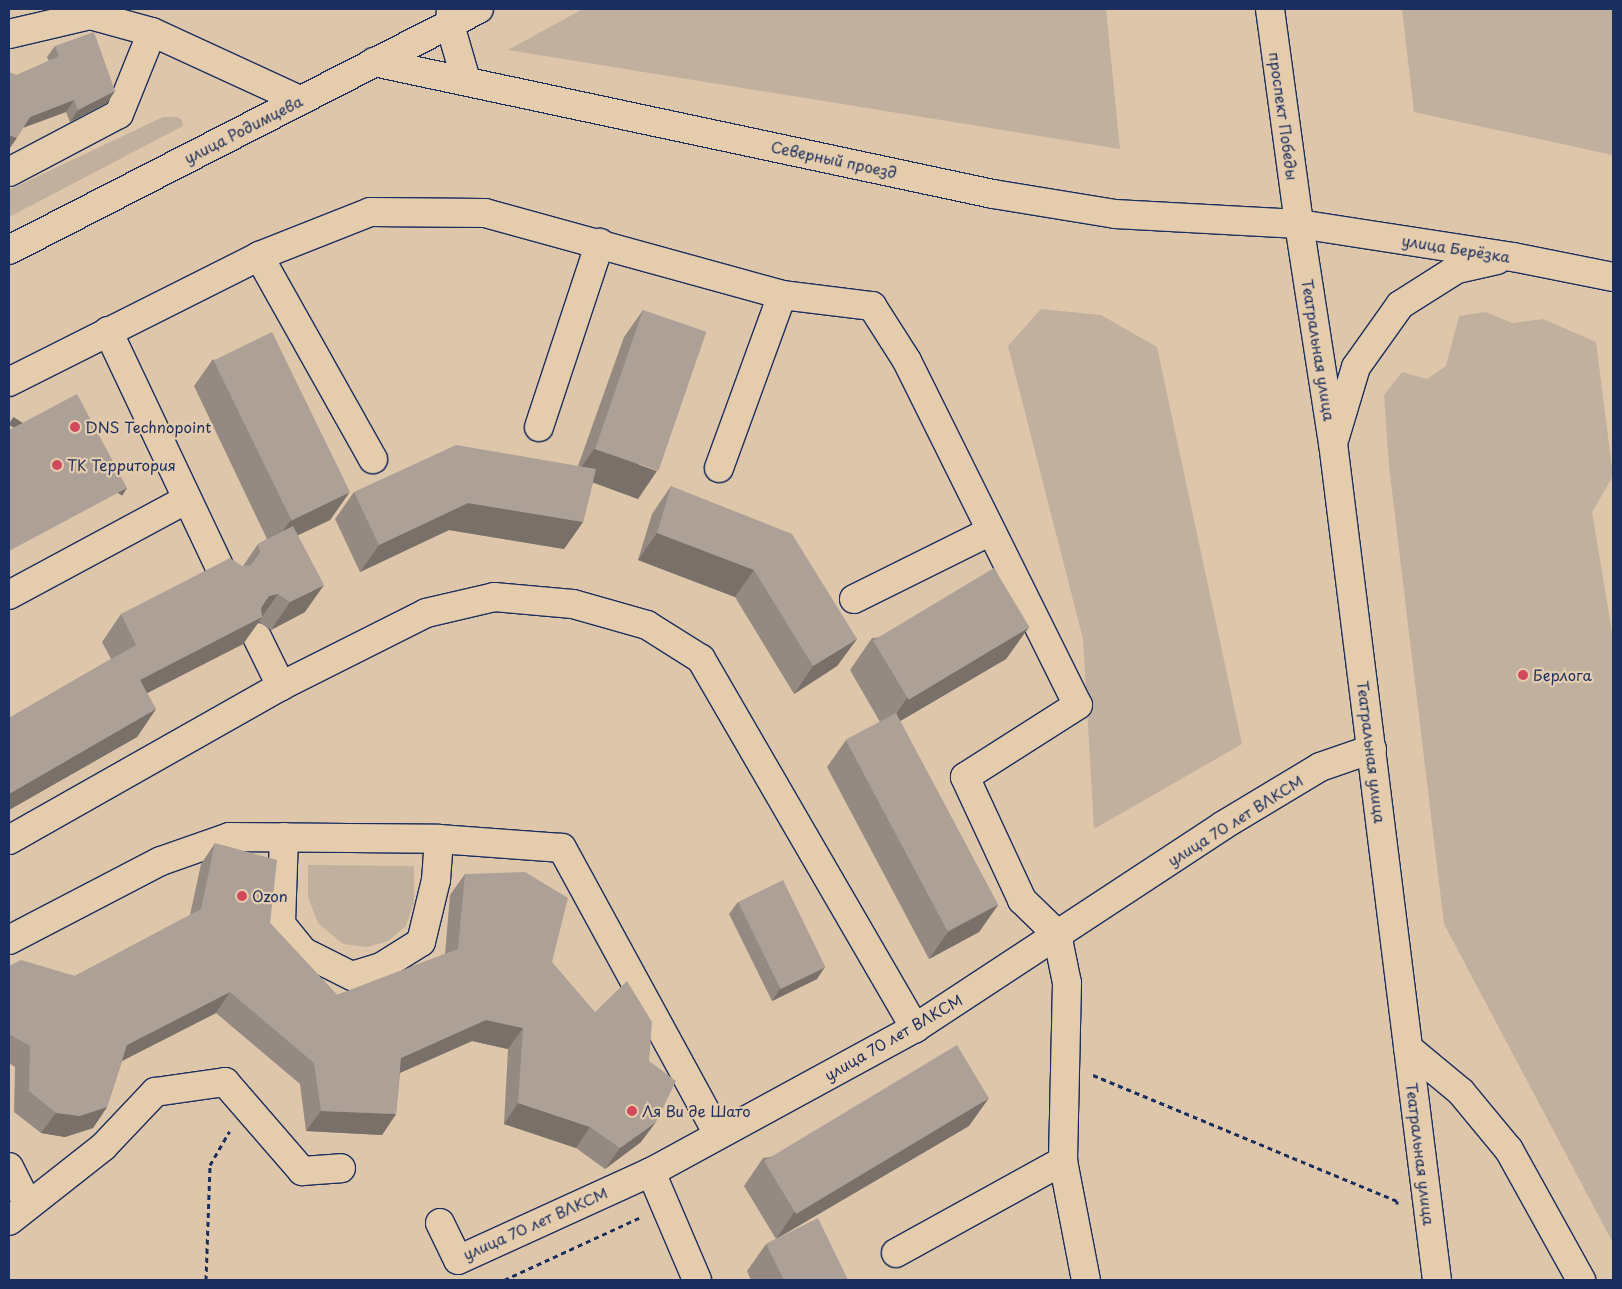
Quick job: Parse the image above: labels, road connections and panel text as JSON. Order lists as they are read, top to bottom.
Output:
{
  "streets": {
    "main road": [
      "проспект Победы",
      "улица Родимцева",
      "Северный проезд",
      "улица Берёзка",
      "Театральная улица",
      "улица 70 лет ВЛКСМ"
    ]
  },
  "crossings": [
    ["проспект Победы", "Северный проезд"],
    ["проспект Победы", "улица Берёзка"],
    ["проспект Победы", "Театральная улица"],
    ["улица Родимцева", "Северный проезд"],
    ["Северный проезд", "улица Берёзка"],
    ["Северный проезд", "Театральная улица"],
    ["улица Берёзка", "Театральная улица"],
    ["Театральная улица", "улица 70 лет ВЛКСМ"]
  ],
  "places": [
    "DNS Technopoint",
    "ТК Территория",
    "Берлога",
    "Ozon",
    "Ля Ви де Шато"
  ]
}
